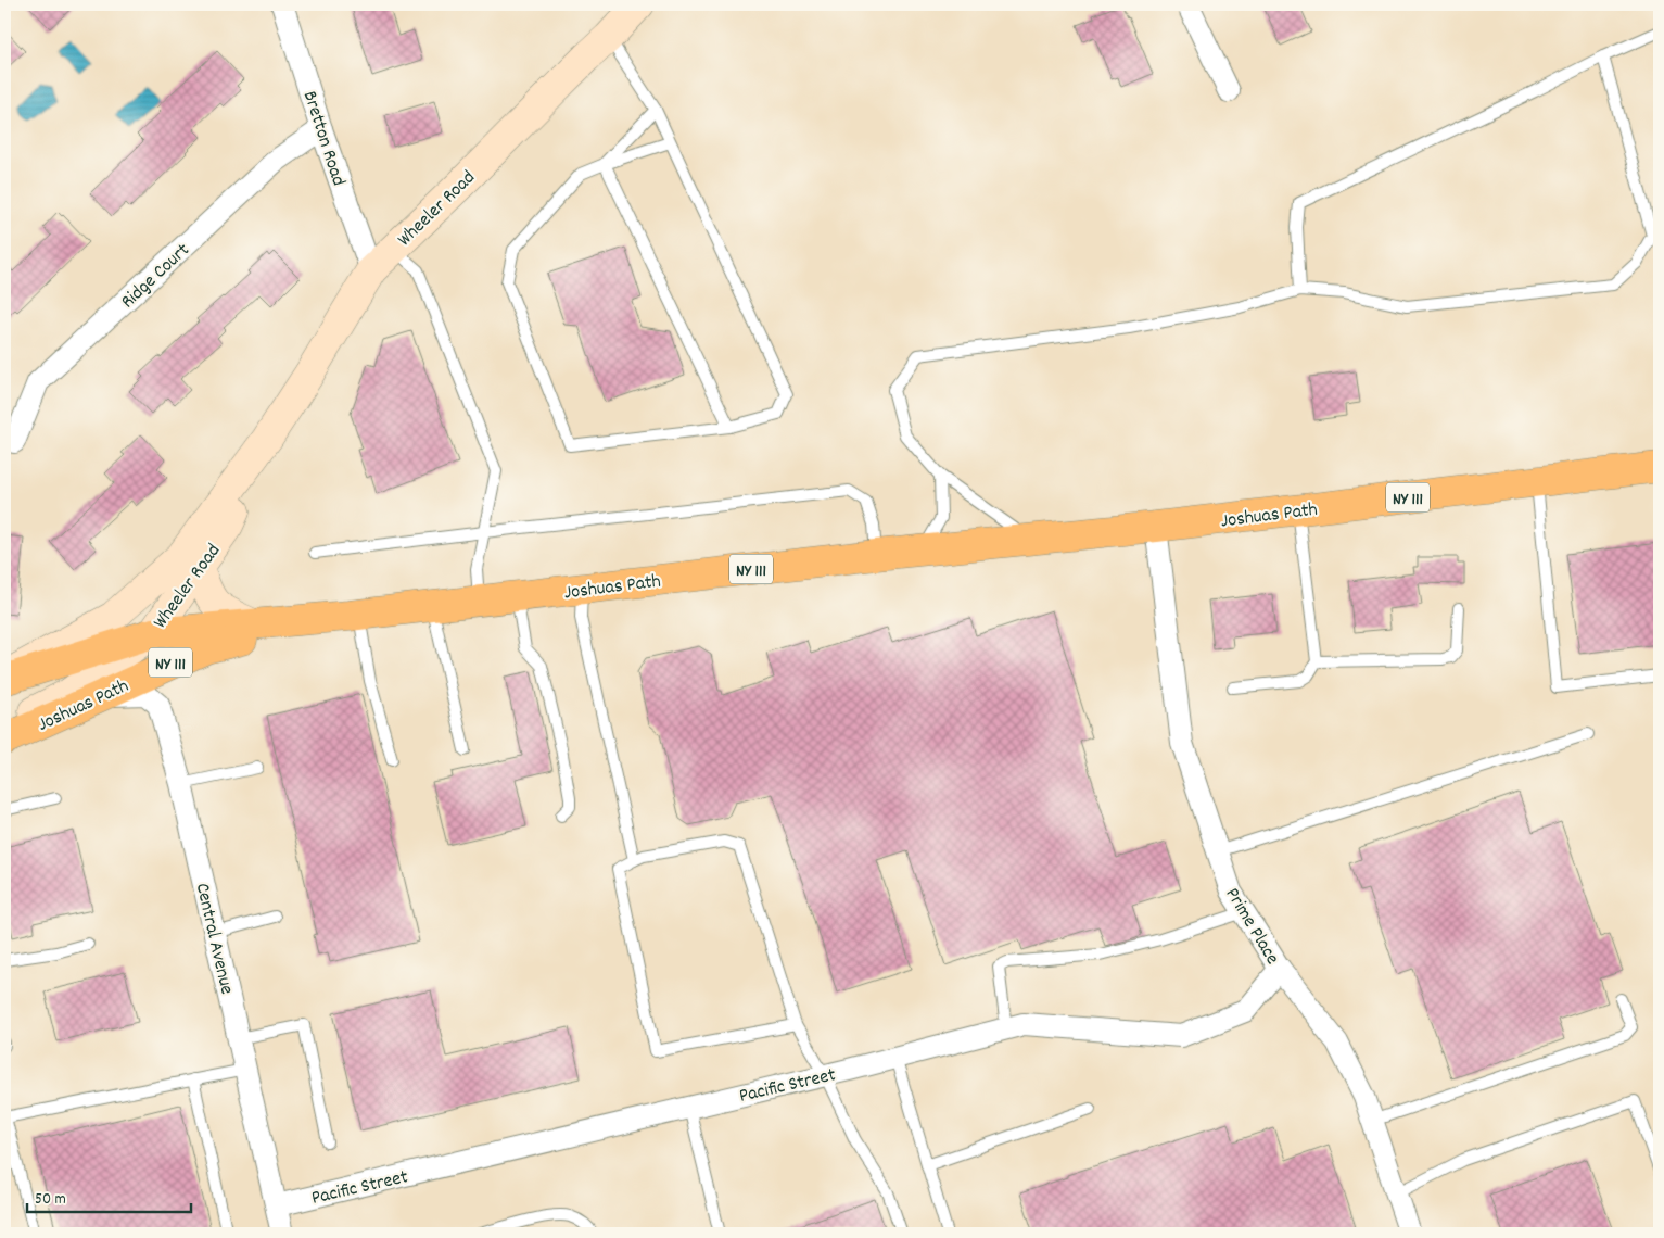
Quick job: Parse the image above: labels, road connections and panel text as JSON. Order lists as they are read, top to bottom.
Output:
{
  "streets": {
    "main road": ["Wheeler Road", "NY 111", "Joshuas Path"],
    "street": [
      "Bretton Road",
      "Ridge Court",
      "Prime Place",
      "Central Avenue",
      "Pacific Street"
    ]
  },
  "crossings": [
    ["Bretton Road", "Wheeler Road"],
    ["Bretton Road", "Ridge Court"],
    ["Wheeler Road", "Joshuas Path"],
    ["Joshuas Path", "Prime Place"],
    ["Joshuas Path", "Central Avenue"],
    ["Prime Place", "Pacific Street"],
    ["Central Avenue", "Pacific Street"]
  ],
  "scale_bar": "50 m"
}
